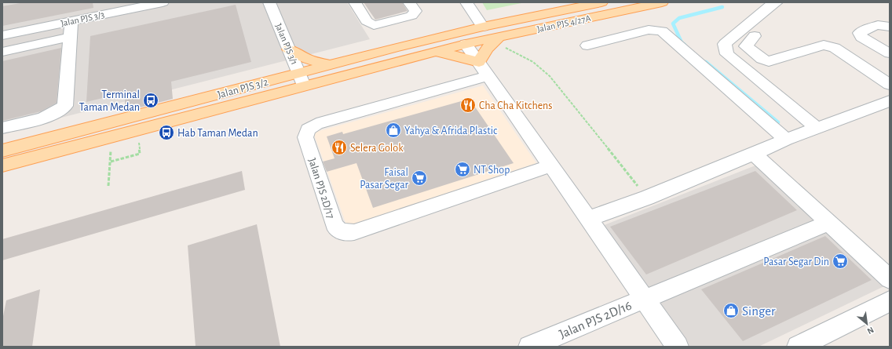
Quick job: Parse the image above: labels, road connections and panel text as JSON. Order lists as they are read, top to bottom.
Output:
{
  "streets": {
    "main road": ["Jalan PJS 4/27A", "Jalan PJS 3/2"],
    "street": [
      "Jalan PJS 3/3",
      "Jalan PJS 3/1",
      "Jalan PJS 2D/17",
      "Jalan PJS 2D/16"
    ]
  },
  "crossings": [
    ["Jalan PJS 4/27A", "Jalan PJS 3/2"],
    ["Jalan PJS 3/1", "Jalan PJS 3/2"]
  ],
  "places": {
    "bus stop": ["Terminal Taman Medan", "Hab Taman Medan"],
    "restaurant": ["Cha Cha Kitchens", "Selera Golok"],
    "shop": ["Yahya & Afrida Plastic", "Singer"],
    "supermarket": ["NT Shop", "Faisal Pasar Segar", "Pasar Segar Din"]
  },
  "north": "bottom right"
}
